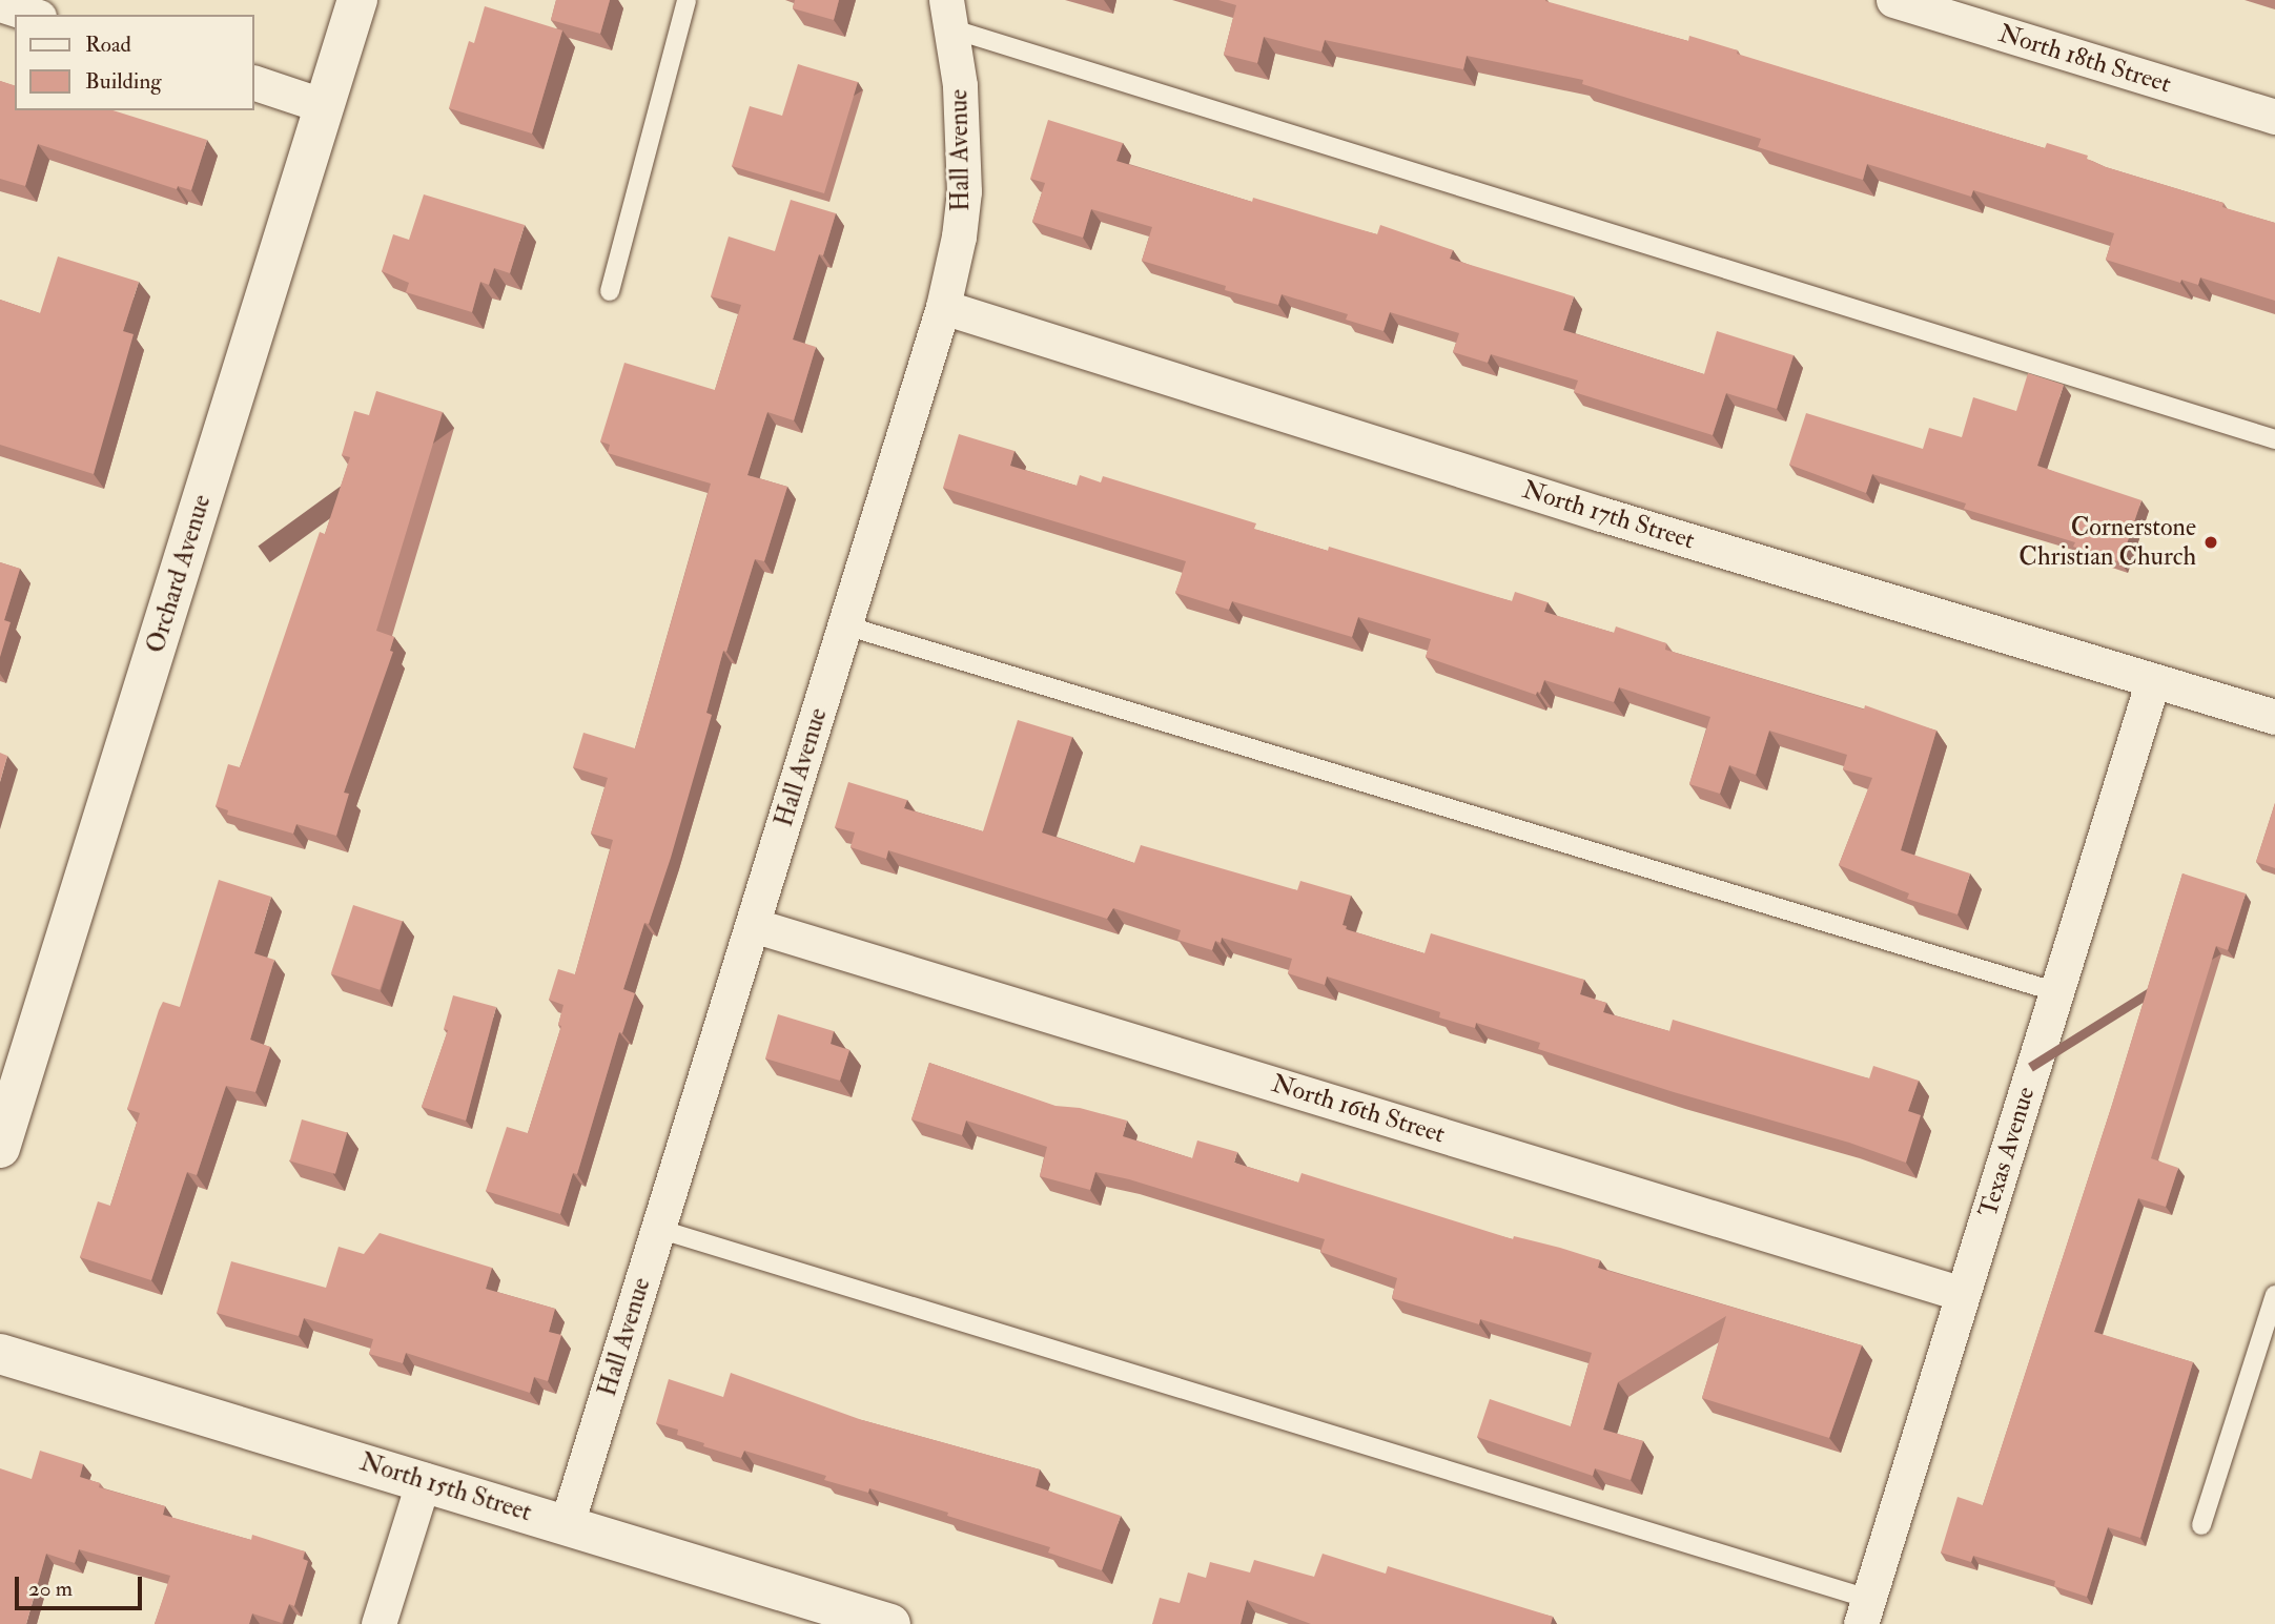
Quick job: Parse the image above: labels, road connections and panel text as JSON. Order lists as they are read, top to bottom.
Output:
{
  "streets": {
    "street": [
      "North 18th Street",
      "Hall Avenue",
      "North 17th Street",
      "Orchard Avenue",
      "North 16th Street",
      "Texas Avenue",
      "North 15th Street"
    ]
  },
  "crossings": [
    ["Hall Avenue", "North 17th Street"],
    ["Hall Avenue", "North 16th Street"],
    ["Hall Avenue", "North 15th Street"],
    ["North 17th Street", "Texas Avenue"],
    ["North 16th Street", "Texas Avenue"]
  ],
  "places": ["Cornerstone Christian Church"],
  "legend": ["Road", "Building"],
  "scale_bar": "20 m"
}
